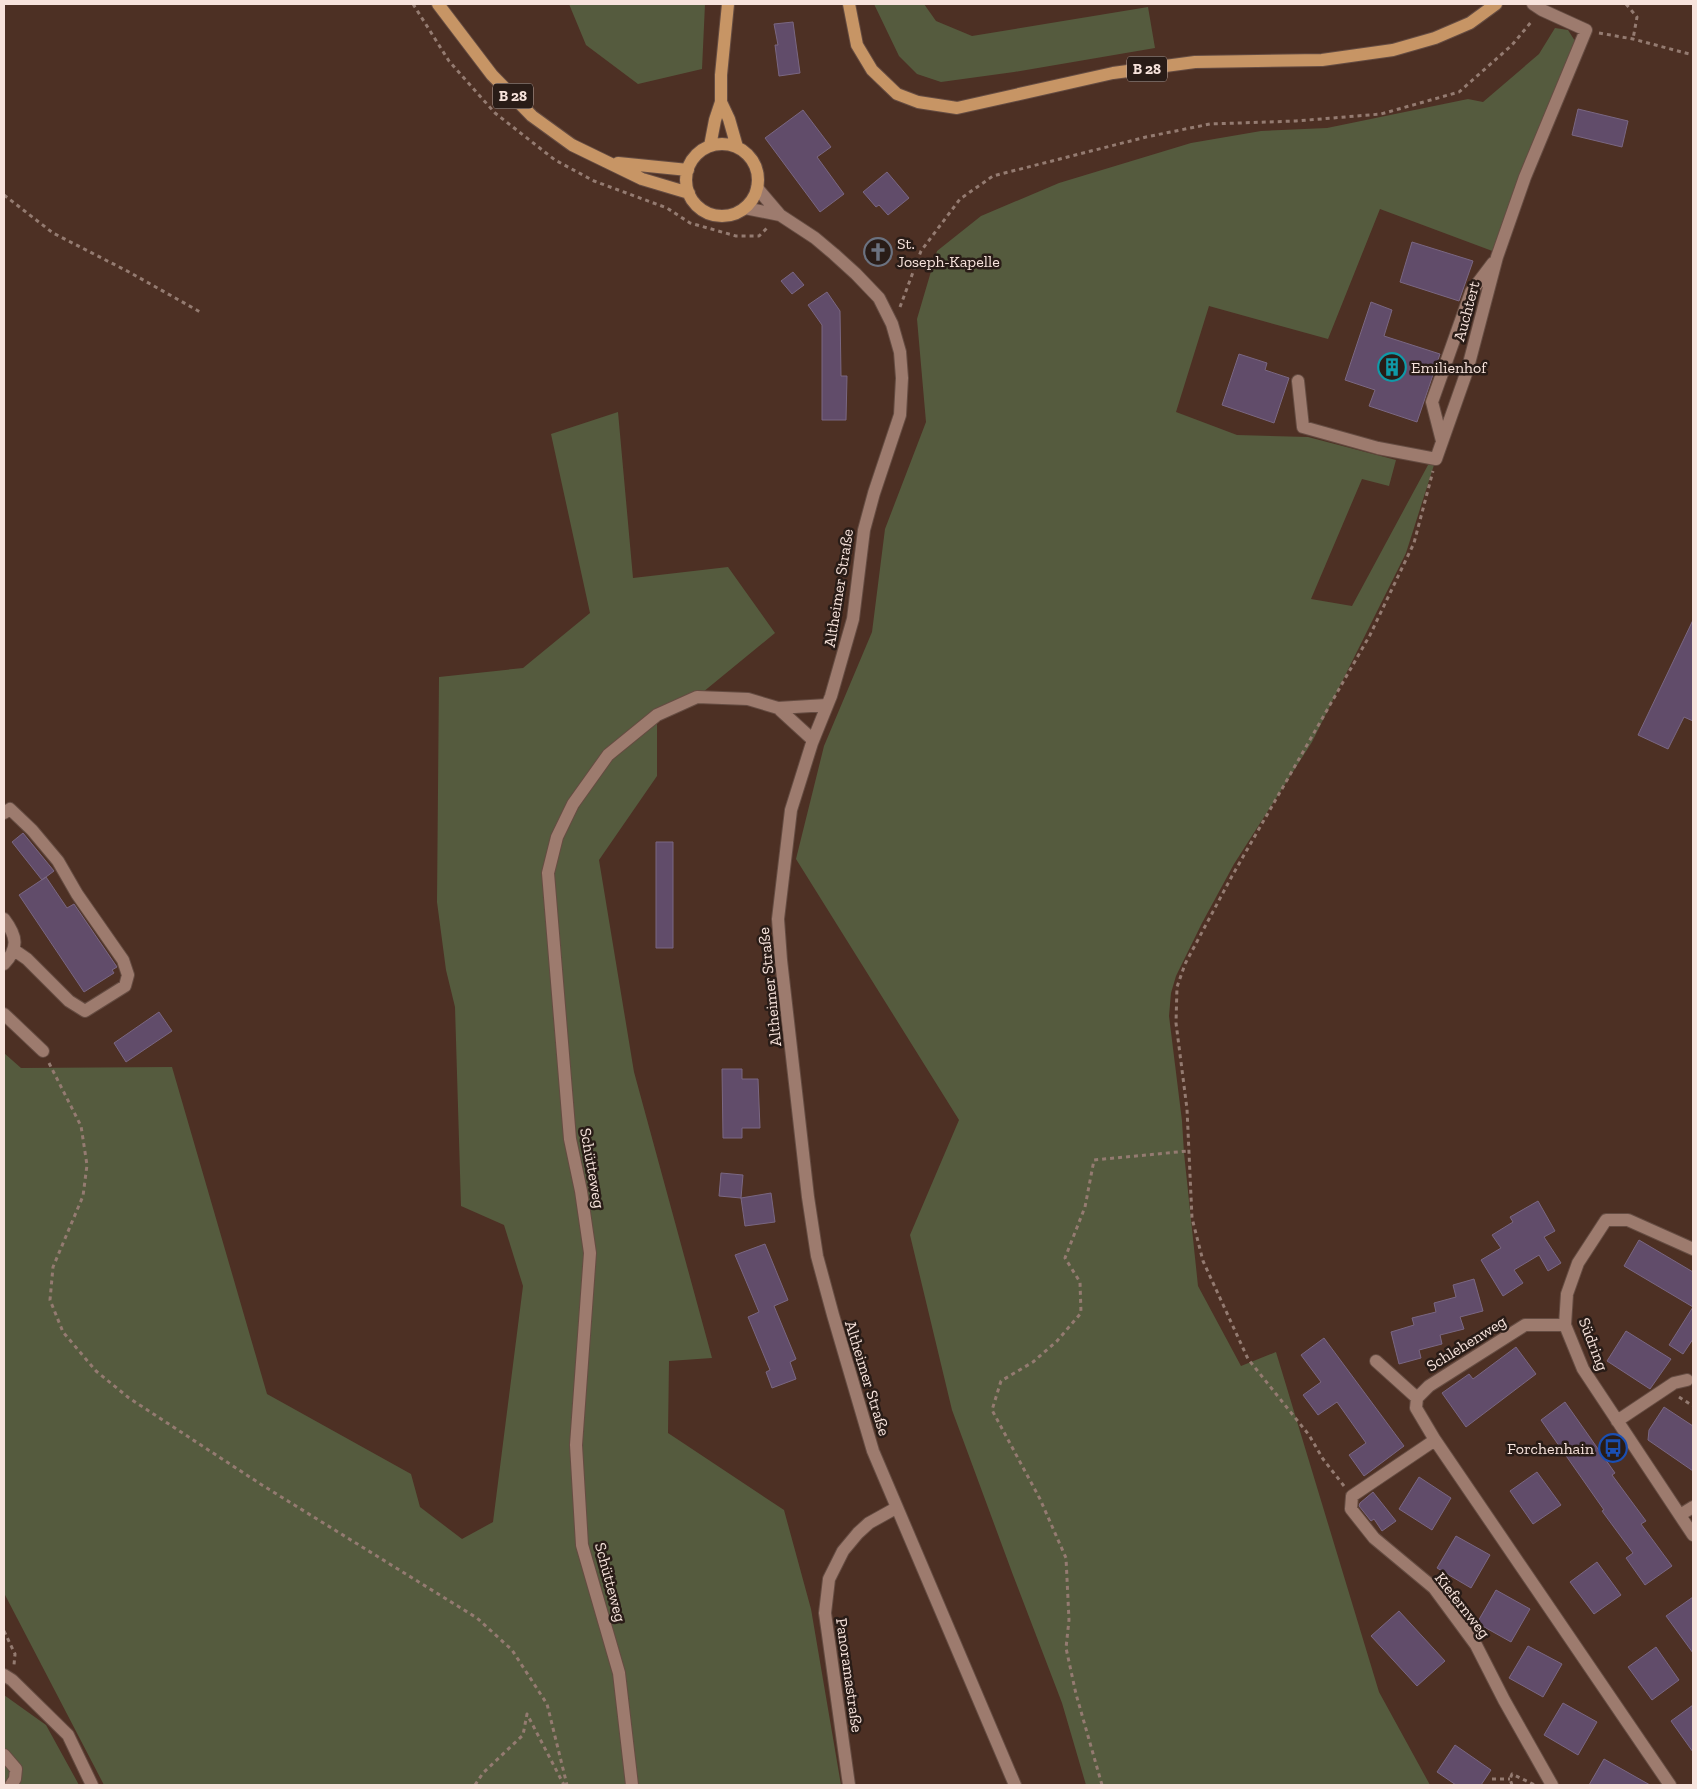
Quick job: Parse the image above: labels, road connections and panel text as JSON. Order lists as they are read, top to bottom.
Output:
{
  "streets": {
    "main road": ["B 28"],
    "street": [
      "Auchtert",
      "Altheimer Straße",
      "Schütteweg",
      "Schlehenweg",
      "Südring",
      "Kiefernweg",
      "Panoramastraße"
    ]
  },
  "crossings": [
    ["B 28", "Altheimer Straße"],
    ["Altheimer Straße", "Schütteweg"],
    ["Altheimer Straße", "Panoramastraße"],
    ["Schlehenweg", "Südring"]
  ],
  "places": {
    "church": ["St. Joseph-Kapelle"],
    "building": ["Emilienhof"],
    "bus stop": ["Forchenhain"]
  }
}
